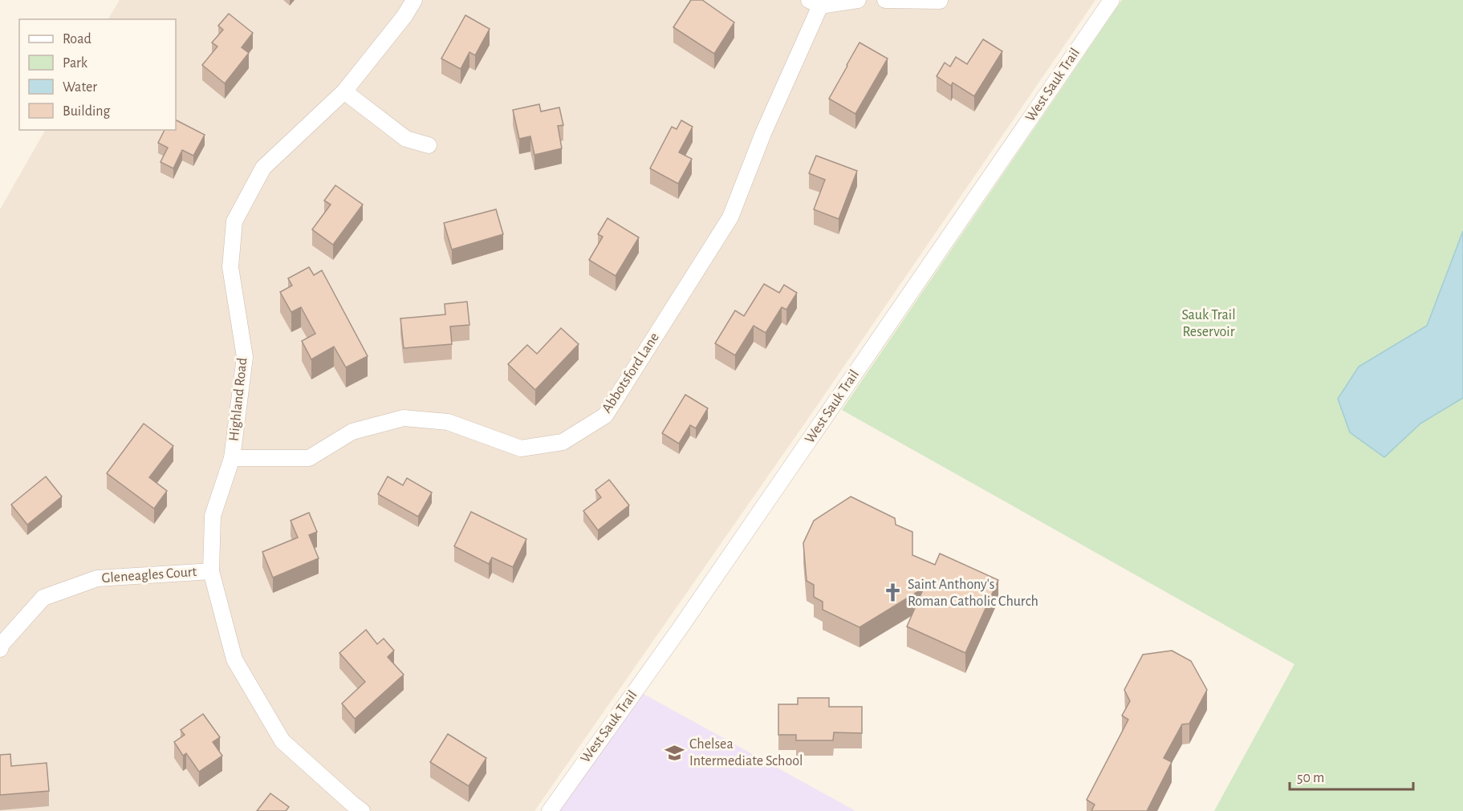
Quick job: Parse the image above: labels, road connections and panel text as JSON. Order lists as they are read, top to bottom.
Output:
{
  "streets": {
    "street": [
      "West Sauk Trail",
      "Abbotsford Lane",
      "Highland Road",
      "Gleneagles Court"
    ]
  },
  "crossings": [
    ["Abbotsford Lane", "Highland Road"],
    ["Highland Road", "Gleneagles Court"]
  ],
  "parks": ["Sauk Trail Reservoir"],
  "places": {
    "church": ["Saint Anthony's Roman Catholic Church"],
    "school or university": ["Chelsea Intermediate School"]
  },
  "legend": [
    "Road",
    "Park",
    "Water",
    "Building"
  ],
  "scale_bar": "50 m"
}
